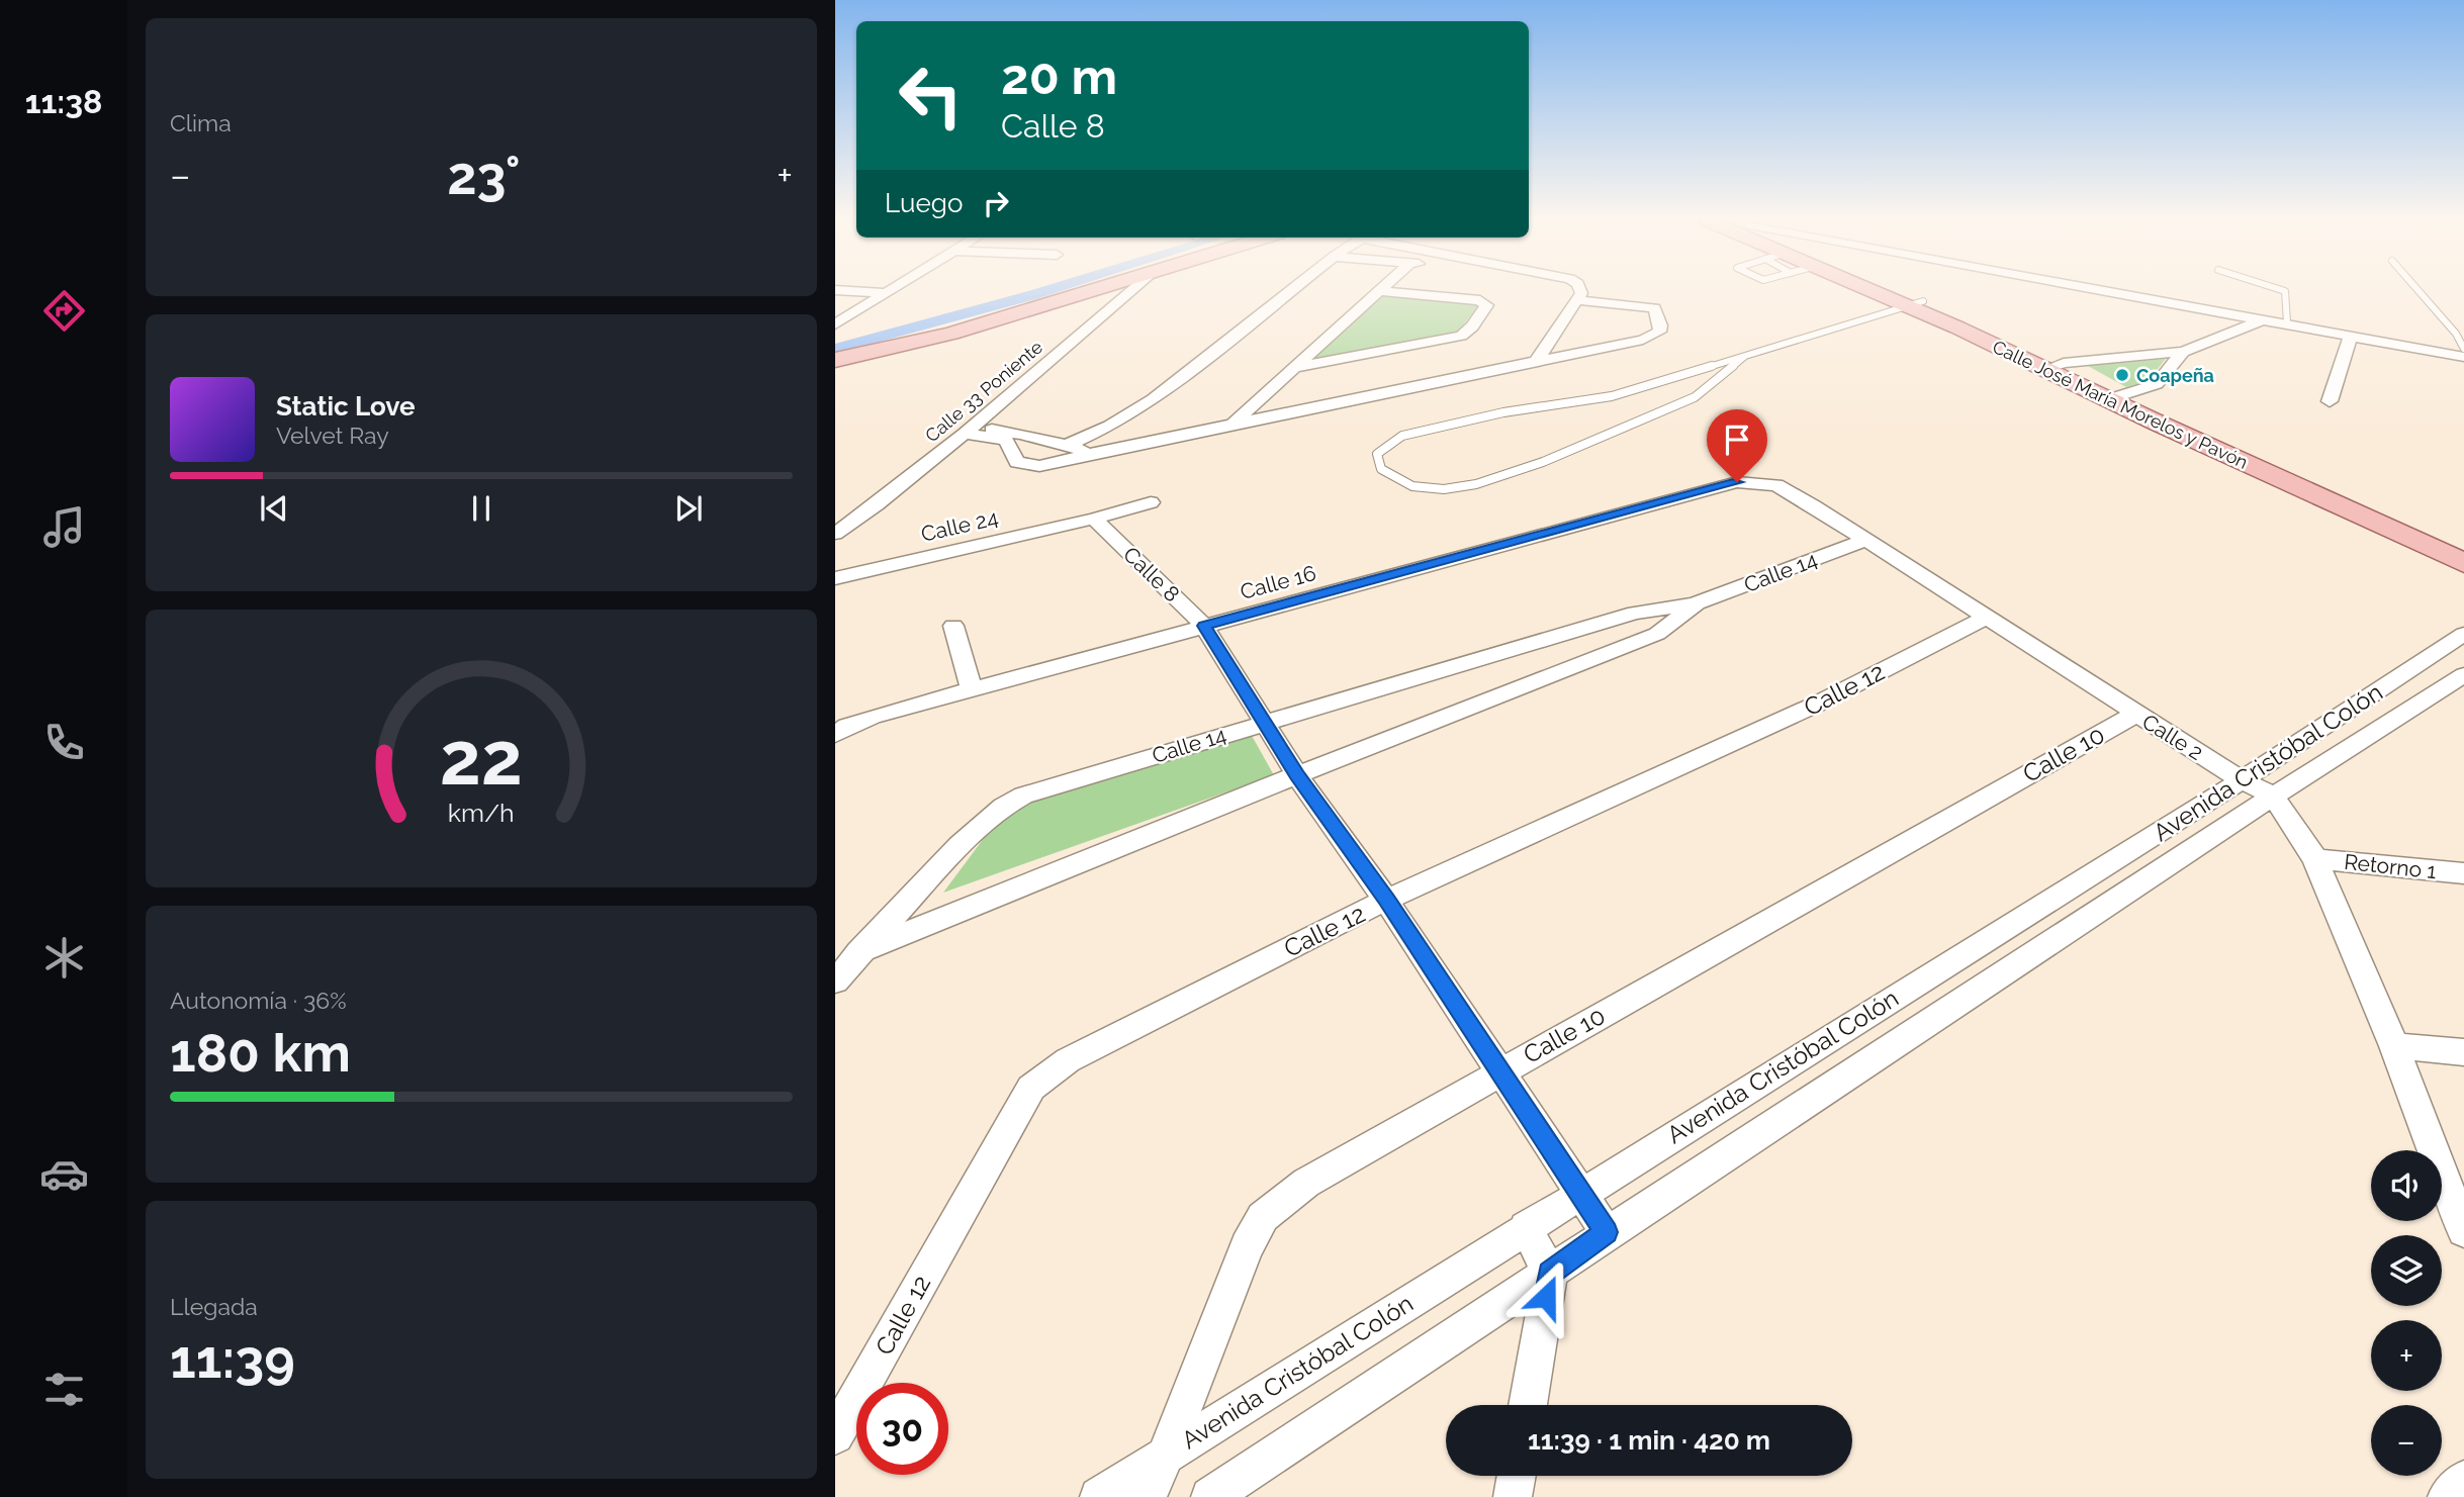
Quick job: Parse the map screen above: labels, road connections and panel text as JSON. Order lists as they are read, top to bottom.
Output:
{
  "streets": {
    "main road": ["Calle José María Morelos y Pavón"],
    "street": [
      "Calle 33 Poniente",
      "Calle 24",
      "Calle 14",
      "Calle 8",
      "Calle 16",
      "Calle 12",
      "Calle 2",
      "Calle 10",
      "Avenida Cristóbal Colón",
      "Retorno 1"
    ]
  },
  "crossings": [
    ["Calle 24", "Calle 8"],
    ["Calle 14", "Calle 8"],
    ["Calle 14", "Calle 2"],
    ["Calle 8", "Calle 16"],
    ["Calle 8", "Calle 12"],
    ["Calle 8", "Calle 10"],
    ["Calle 8", "Avenida Cristóbal Colón"],
    ["Calle 16", "Calle 2"],
    ["Calle 12", "Calle 2"],
    ["Calle 2", "Calle 10"],
    ["Calle 2", "Avenida Cristóbal Colón"],
    ["Calle 10", "Avenida Cristóbal Colón"]
  ],
  "places": ["Coapeña"],
  "page": {
    "tabs": "11:38",
    "tile": [
      "Clima",
      ["Autonomía · 36%", "180 km"],
      ["Llegada", "11:39"]
    ],
    "turn": ["20 m", "Calle 8"],
    "heat": ["−", "23°", "+"],
    "then": "Luego",
    "song": ["Static Love", "Velvet Ray"],
    "map_buttons": ["+", "−"],
    "limit": "30",
    "trip": "11:39 · 1 min · 420 m",
    "gauge": ["22", "km/h"]
  }
}
